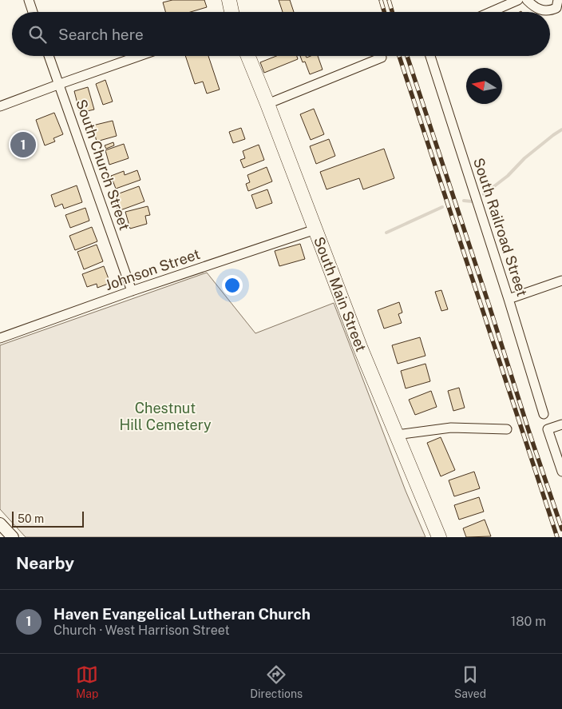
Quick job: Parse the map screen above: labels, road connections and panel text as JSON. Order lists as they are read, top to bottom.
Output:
{
  "streets": {
    "main road": ["South Main Street"],
    "street": ["South Church Street", "South Railroad Street", "Johnson Street"]
  },
  "crossings": [
    ["South Church Street", "Johnson Street"],
    ["Johnson Street", "South Main Street"]
  ],
  "parks": ["Chestnut Hill Cemetery"],
  "scale_bar": "50 m",
  "north": "left",
  "page": {
    "search": "Search here",
    "pins": "1",
    "scale": "50 m",
    "heading": "Nearby",
    "list": [
      {
        "mark": "1",
        "name": "Haven Evangelical Lutheran Church",
        "note": "Church · West Harrison Street",
        "value": "180 m"
      }
    ],
    "nav": ["Map", "Directions", "Saved"]
  }
}
